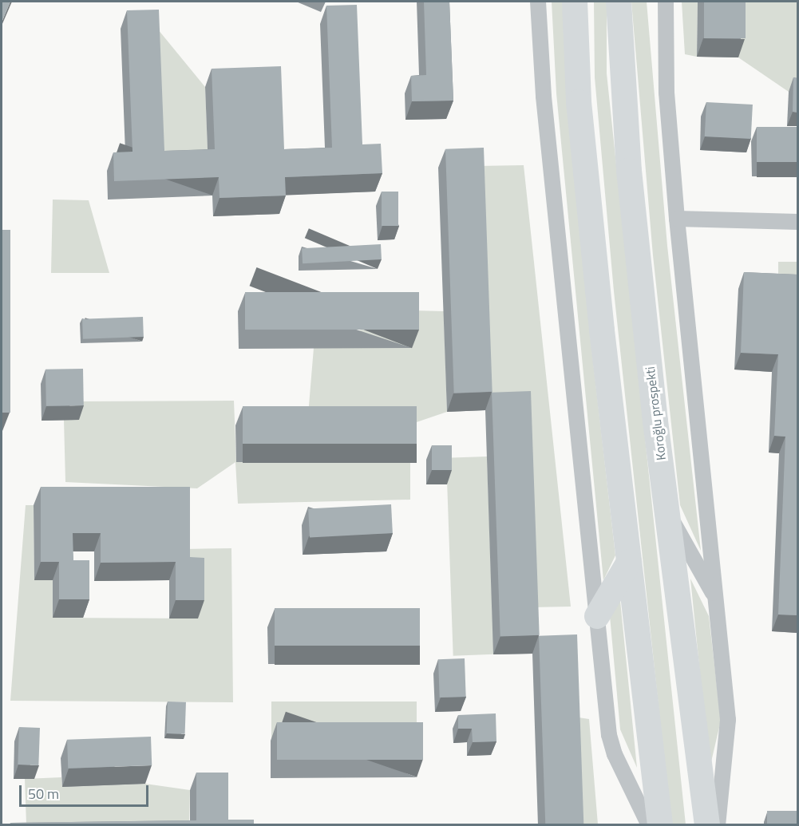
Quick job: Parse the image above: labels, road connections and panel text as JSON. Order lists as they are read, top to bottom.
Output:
{
  "streets": {
    "main road": ["Koroğlu prospekti"]
  },
  "scale_bar": "50 m"
}
